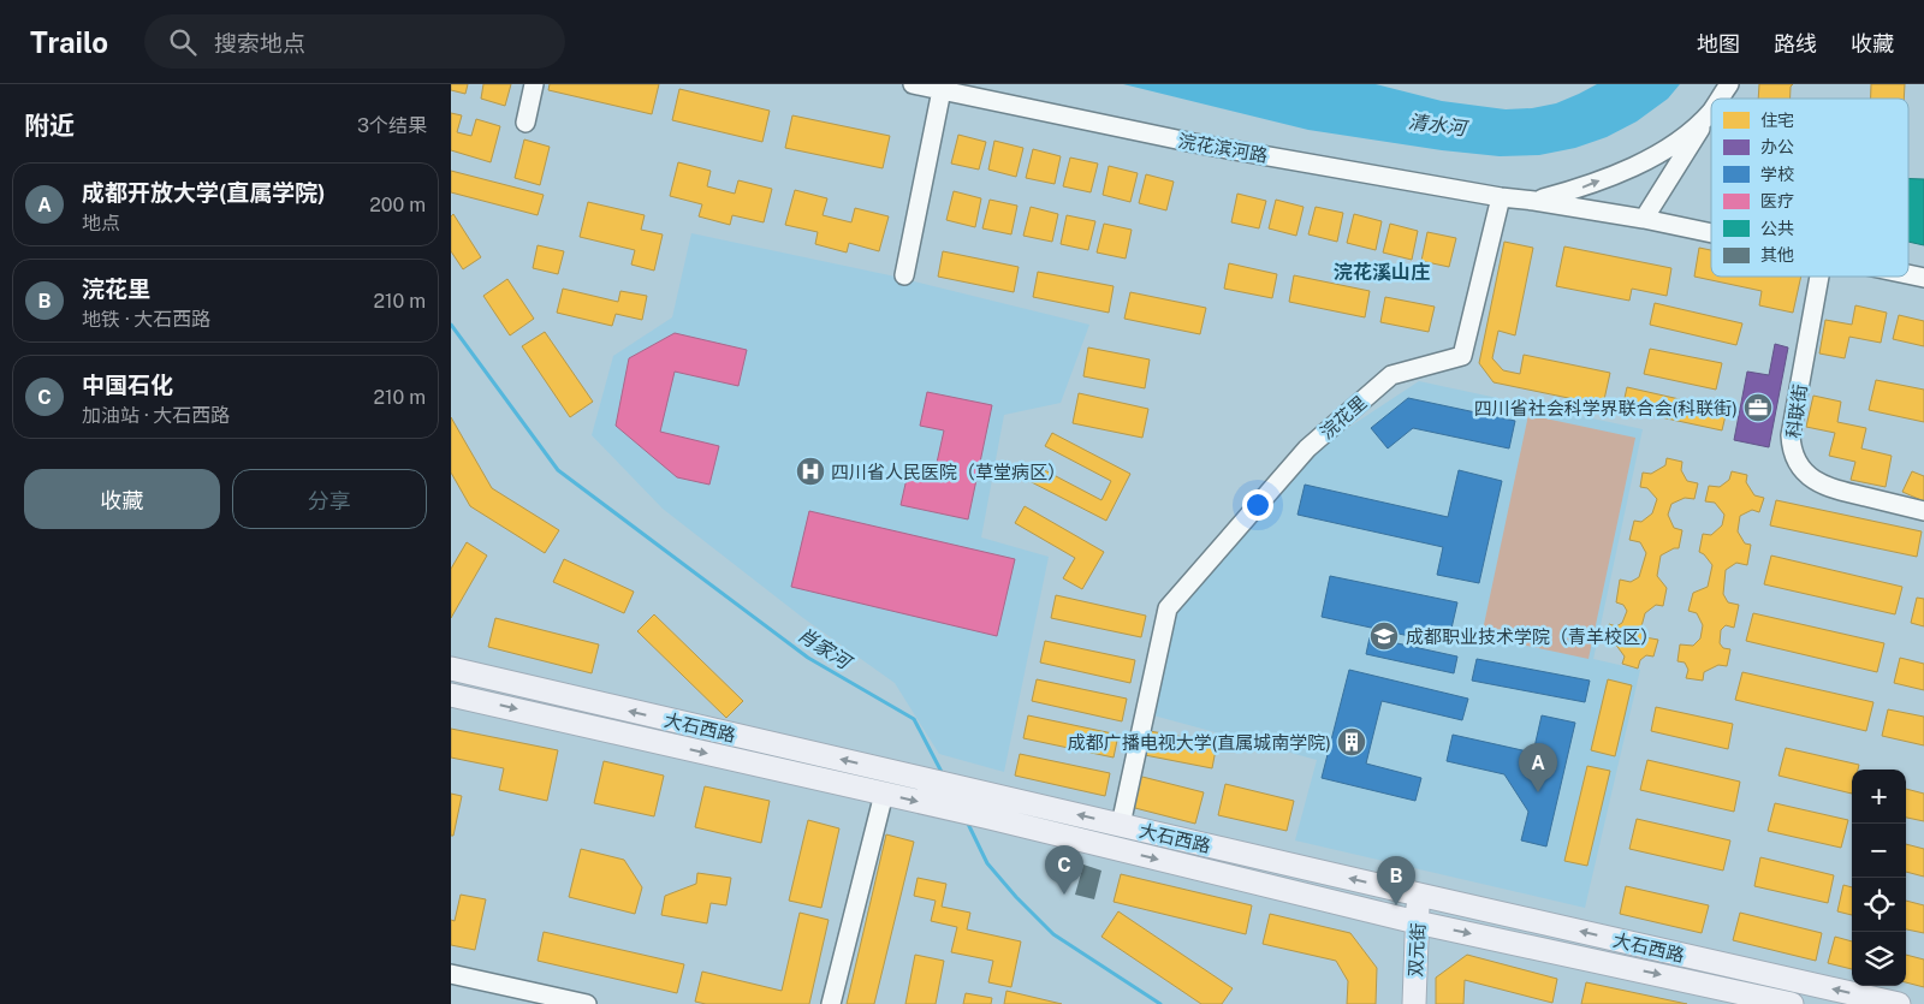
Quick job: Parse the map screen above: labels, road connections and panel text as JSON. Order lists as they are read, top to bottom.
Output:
{
  "streets": {
    "main road": ["大石西路", "双元街"],
    "street": ["浣花滨河路", "科联街", "浣花里"]
  },
  "crossings": [
    ["浣花滨河路", "浣花里"],
    ["浣花里", "大石西路"],
    ["大石西路", "双元街"]
  ],
  "districts": ["浣花溪山庄"],
  "water": ["清水河", "肖家河"],
  "places": {
    "office": ["四川省社会科学界联合会(科联街)"],
    "hospital": ["四川省人民医院（草堂病区）"],
    "school or university": ["成都职业技术学院（青羊校区）"],
    "building": ["成都广播电视大学(直属城南学院)"]
  },
  "legend": [
    "住宅",
    "办公",
    "学校",
    "医疗",
    "公共",
    "其他"
  ],
  "page": {
    "header": "Trailo",
    "search": "搜索地点",
    "nav": ["地图", "路线", "收藏"],
    "heading": ["附近", "3个结果"],
    "list": [
      {
        "mark": "A",
        "name": "成都开放大学(直属学院)",
        "note": "地点",
        "value": "200 m"
      },
      {
        "mark": "B",
        "name": "浣花里",
        "note": "地铁 · 大石西路",
        "value": "210 m"
      },
      {
        "mark": "C",
        "name": "中国石化",
        "note": "加油站 · 大石西路",
        "value": "210 m"
      }
    ],
    "buttons": ["收藏", "分享"],
    "pins": ["A", "C", "B"],
    "map_buttons": ["+", "−"]
  }
}
